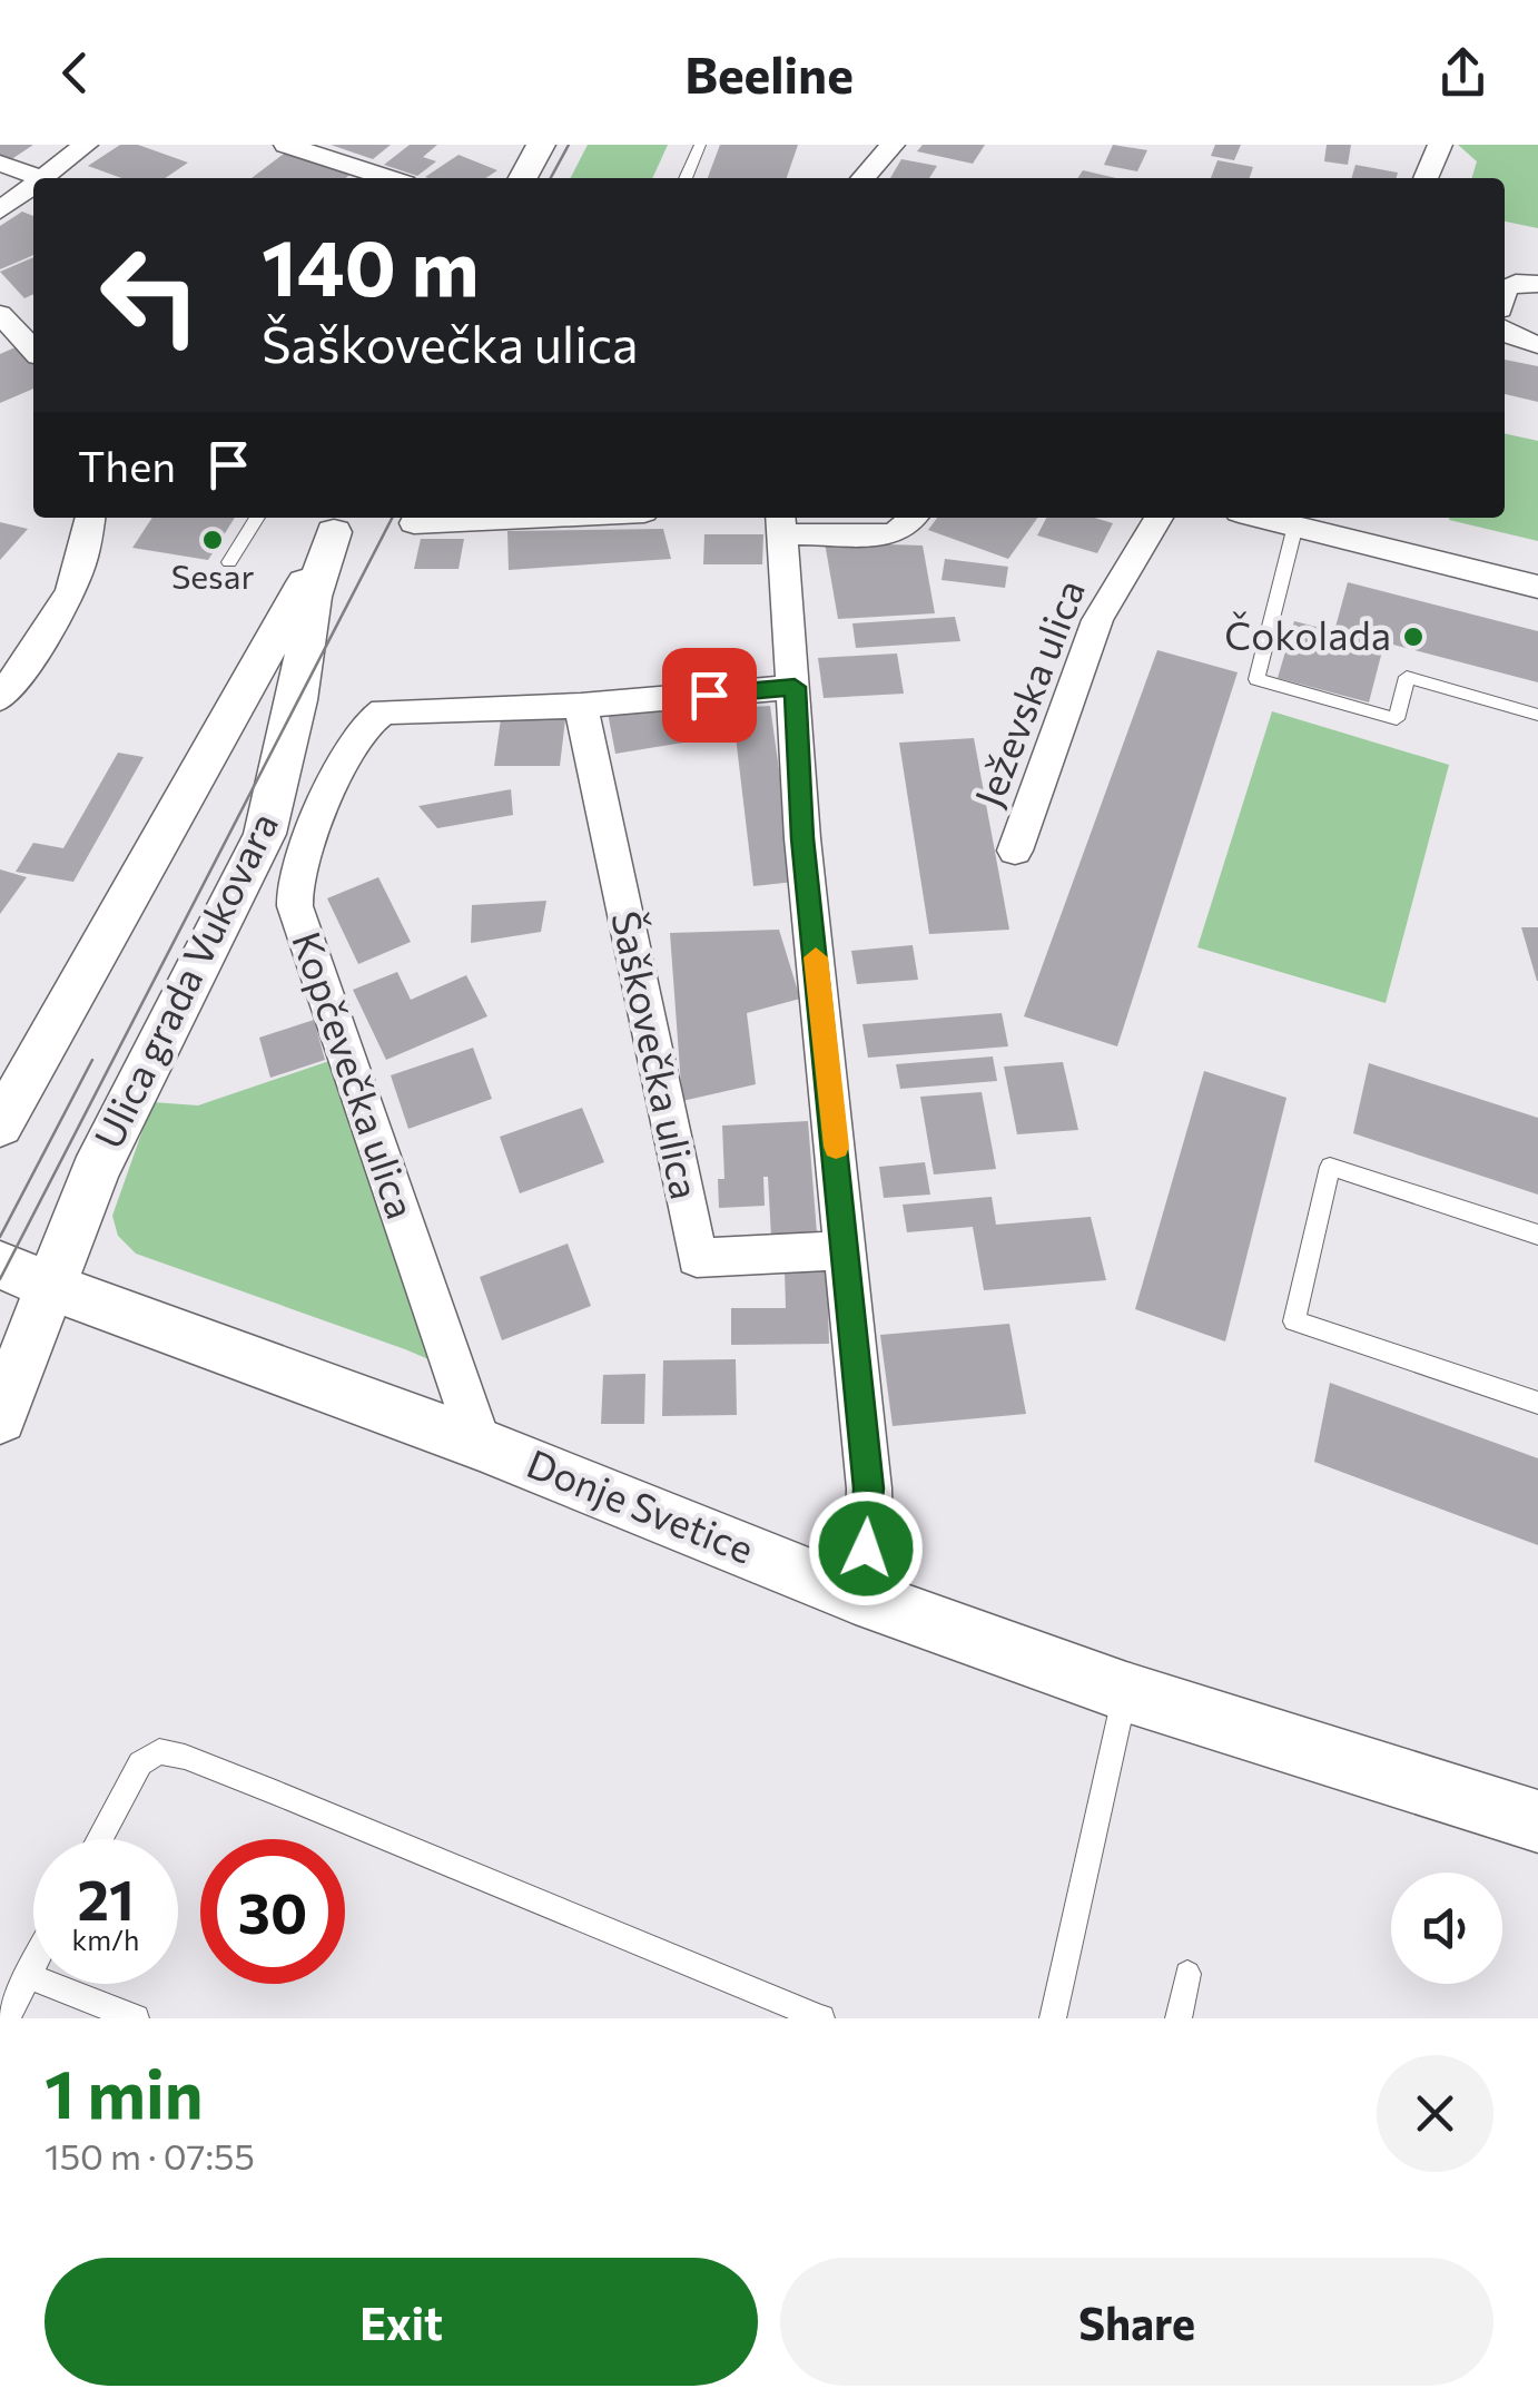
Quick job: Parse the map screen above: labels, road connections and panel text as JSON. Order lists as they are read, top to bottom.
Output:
{
  "streets": {
    "street": [
      "Ježevska ulica",
      "Ulica grada Vukovara",
      "Šaškovečka ulica",
      "Kopčevečka ulica",
      "Donje Svetice"
    ]
  },
  "crossings": [
    ["Ulica grada Vukovara", "Donje Svetice"],
    ["Šaškovečka ulica", "Kopčevečka ulica"],
    ["Kopčevečka ulica", "Donje Svetice"]
  ],
  "places": ["Sesar", "Čokolada"],
  "page": {
    "header": "Beeline",
    "turn": ["140 m", "Šaškovečka ulica"],
    "then": "Then",
    "speed": "21 km/h",
    "limit": "30",
    "heading": ["1 min", "150 m · 07:55"],
    "buttons": ["Exit", "Share"]
  }
}
